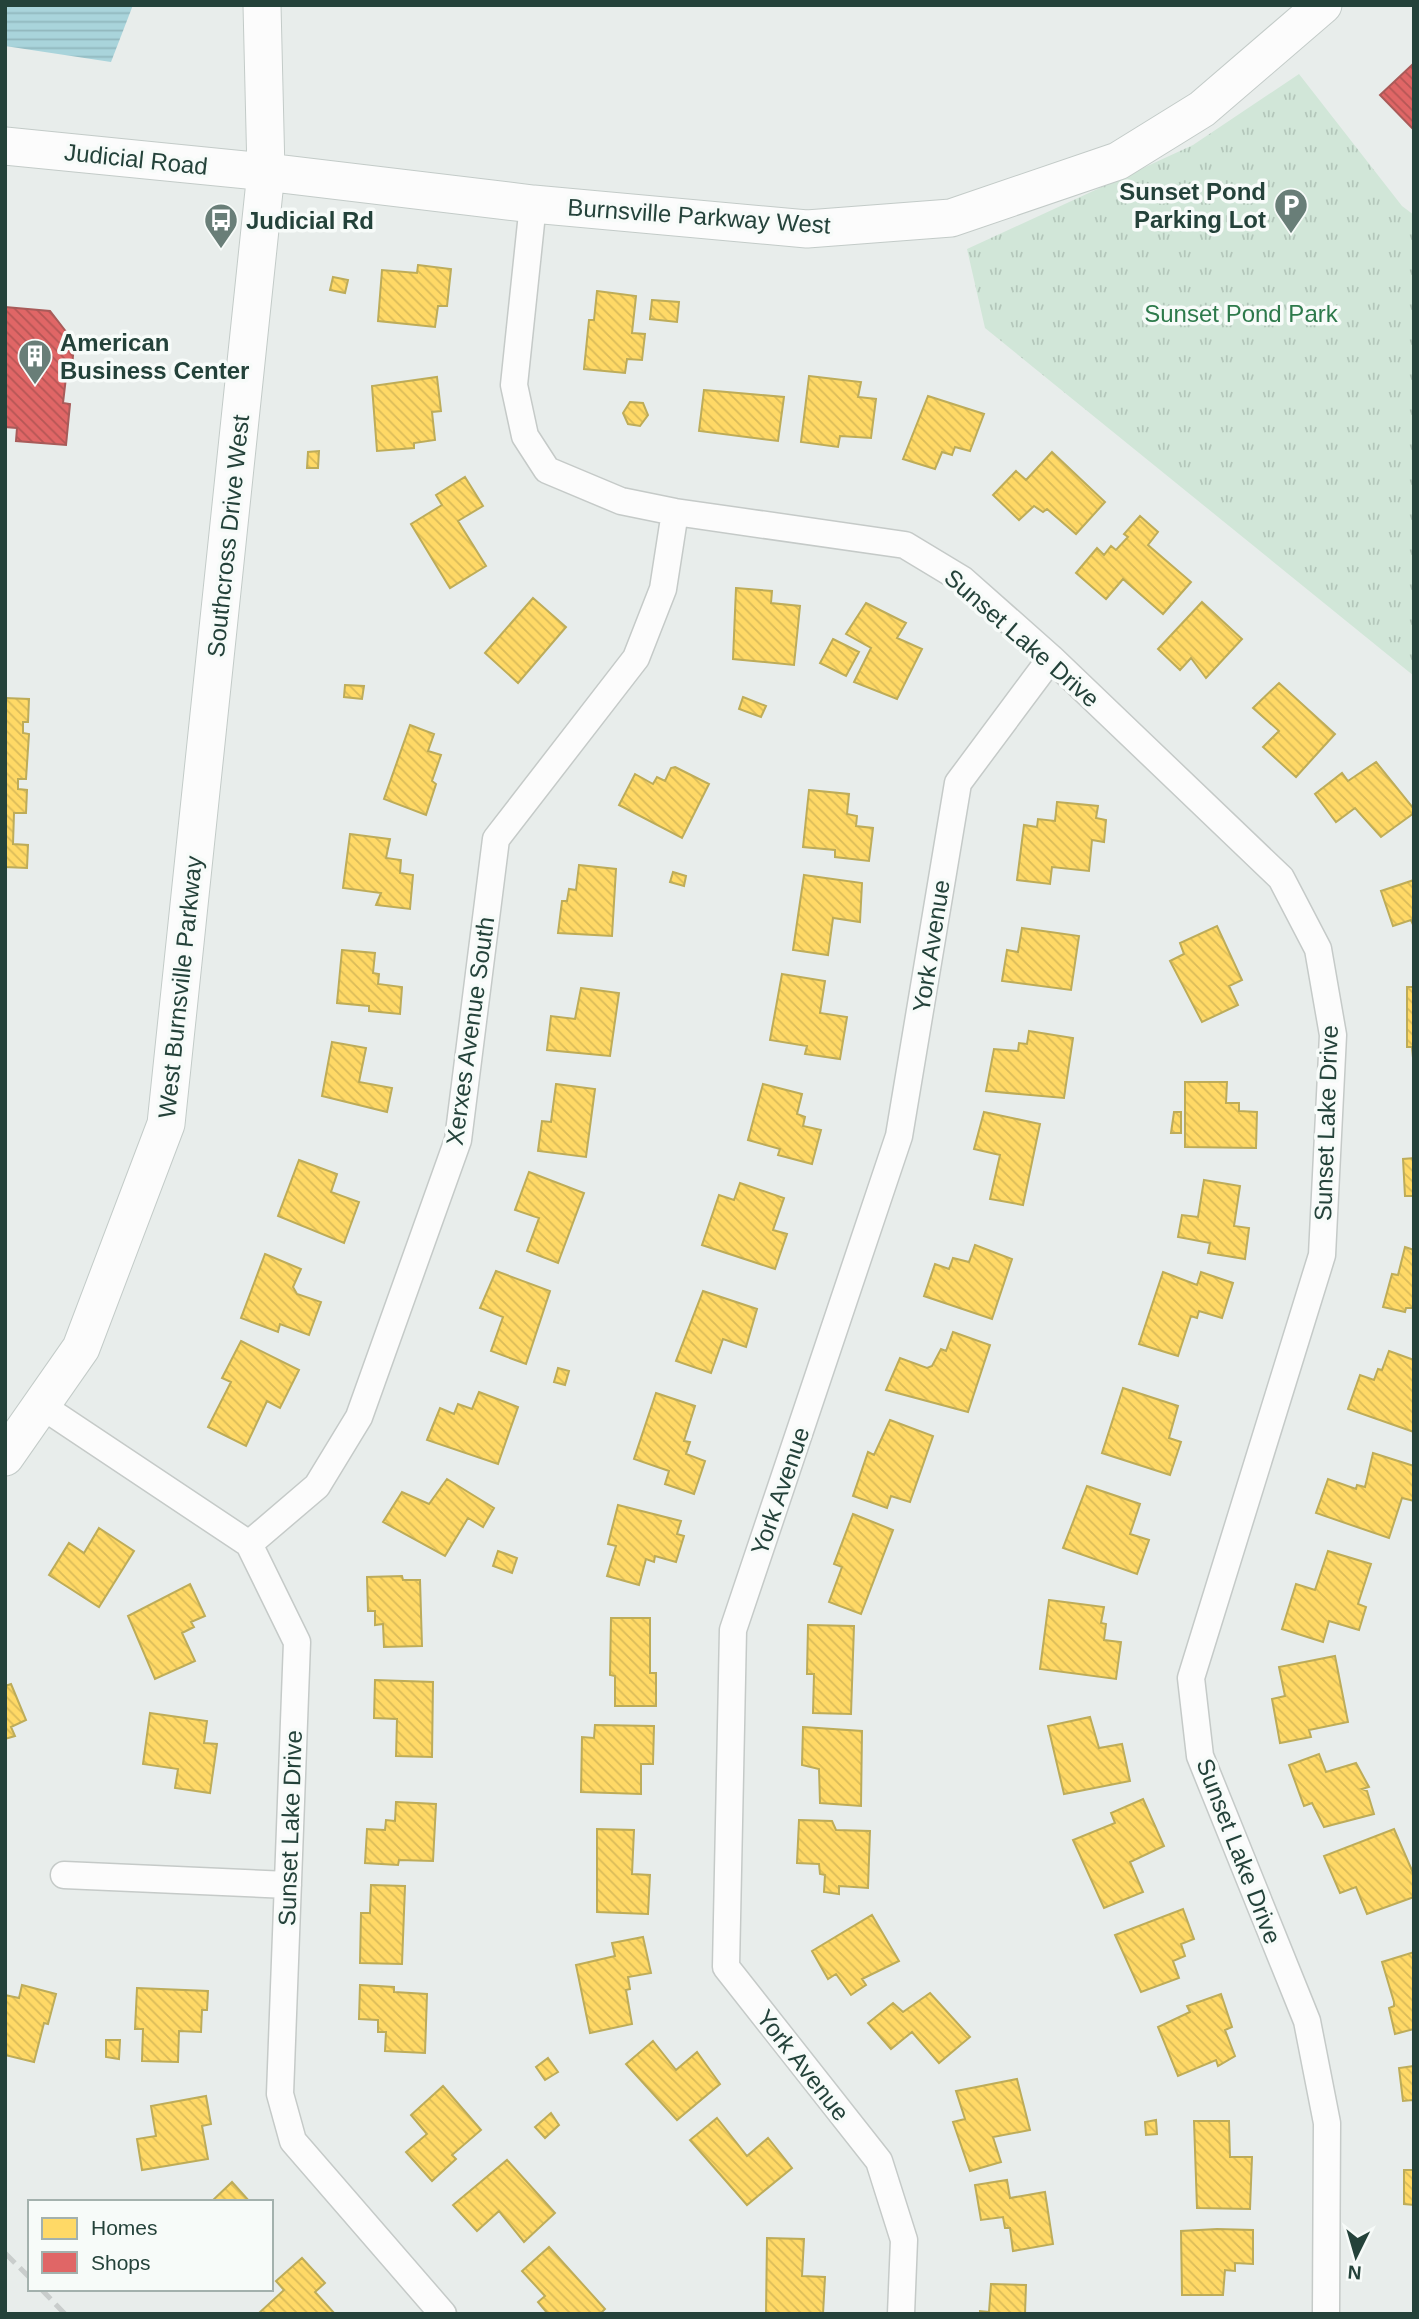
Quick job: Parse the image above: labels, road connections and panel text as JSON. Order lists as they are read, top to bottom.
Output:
{
  "streets": {
    "street": [
      "Judicial Road",
      "Burnsville Parkway West",
      "Southcross Drive West",
      "Sunset Lake Drive",
      "York Avenue",
      "West Burnsville Parkway",
      "Xerxes Avenue South"
    ]
  },
  "crossings": [
    ["Judicial Road", "Burnsville Parkway West"],
    ["Judicial Road", "Southcross Drive West"],
    ["Burnsville Parkway West", "Southcross Drive West"],
    ["Burnsville Parkway West", "Sunset Lake Drive"],
    ["Southcross Drive West", "West Burnsville Parkway"],
    ["Sunset Lake Drive", "York Avenue"],
    ["Sunset Lake Drive", "Xerxes Avenue South"]
  ],
  "parks": ["Sunset Pond Park"],
  "places": {
    "parking": ["Sunset Pond Parking Lot"],
    "bus stop": ["Judicial Rd"],
    "building": ["American Business Center"]
  },
  "legend": ["Homes", "Shops"],
  "north": "bottom"
}
